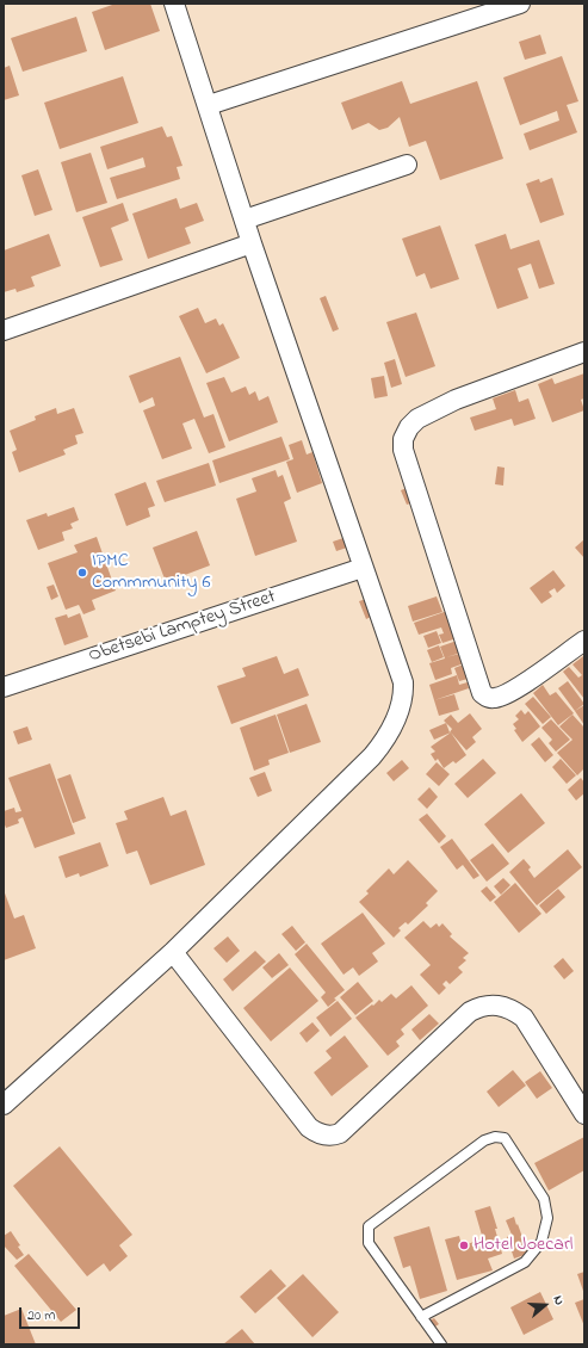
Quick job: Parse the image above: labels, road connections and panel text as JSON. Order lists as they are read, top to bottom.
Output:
{
  "streets": {
    "street": ["Obetsebi Lamptey Street"]
  },
  "places": ["IPMC Commmunity 6", "Hotel Joecarl"],
  "scale_bar": "20 m",
  "north": "right"
}
